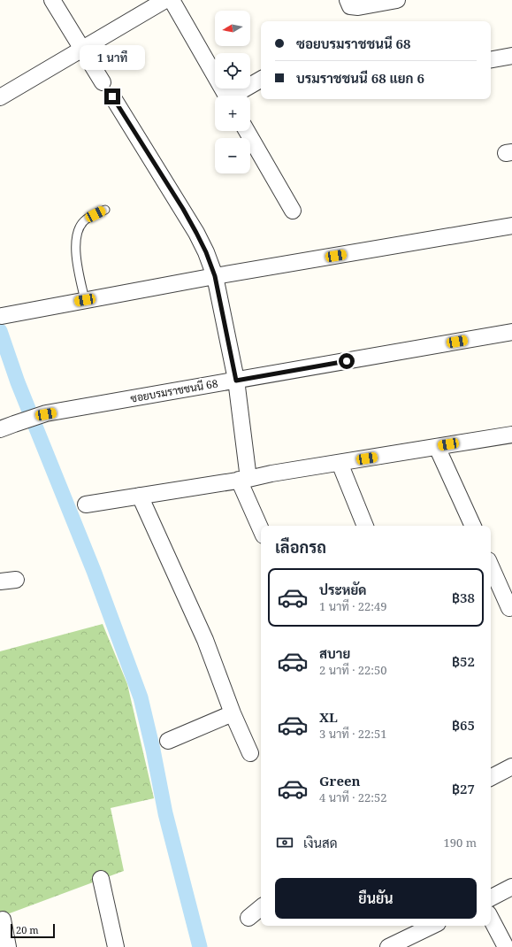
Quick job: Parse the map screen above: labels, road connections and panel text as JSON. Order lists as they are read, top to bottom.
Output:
{
  "streets": {
    "street": ["ซอยบรมราชชนนี 68"]
  },
  "scale_bar": "20 m",
  "north": "left",
  "page": {
    "map_buttons": ["+", "−"],
    "banner": ["ซอยบรมราชชนนี 68", "บรมราชชนนี 68 แยก 6"],
    "bubble": "1 นาที",
    "heading": "เลือกรถ",
    "list": [
      {
        "name": "ประหยัด",
        "note": "1 นาที · 22:49",
        "value": "฿38"
      },
      {
        "name": "สบาย",
        "note": "2 นาที · 22:50",
        "value": "฿52"
      },
      {
        "name": "XL",
        "note": "3 นาที · 22:51",
        "value": "฿65"
      },
      {
        "name": "Green",
        "note": "4 นาที · 22:52",
        "value": "฿27"
      }
    ],
    "pay": ["เงินสด", "190 m"],
    "buttons": "ยืนยัน",
    "scale": "20 m"
  }
}
